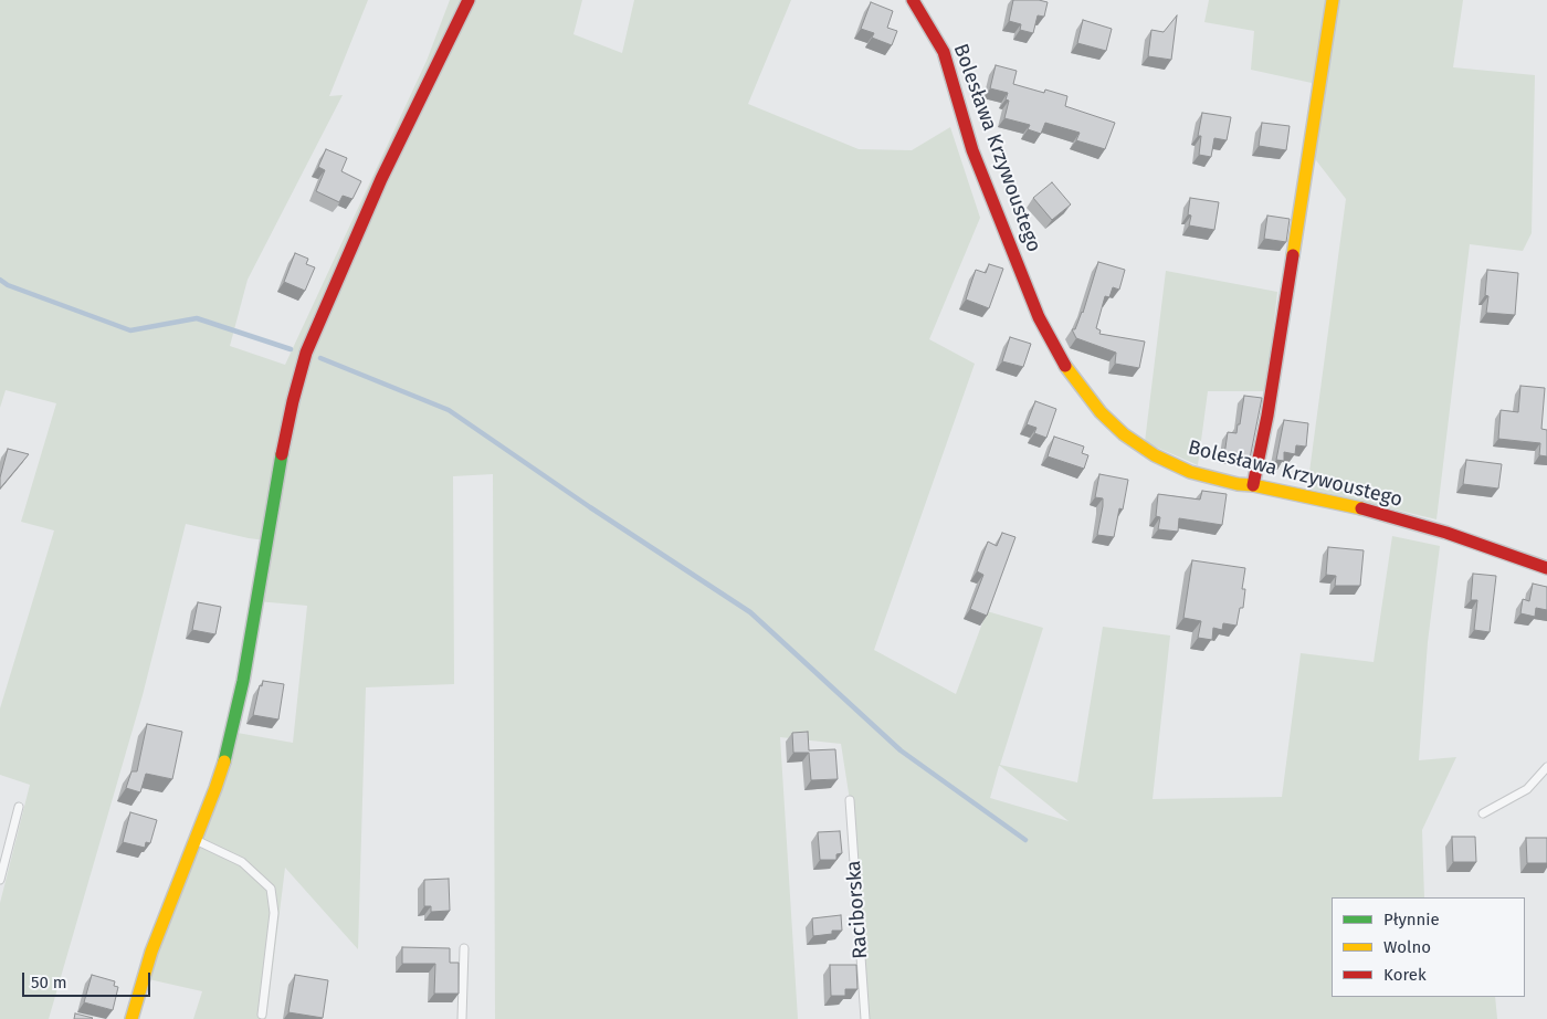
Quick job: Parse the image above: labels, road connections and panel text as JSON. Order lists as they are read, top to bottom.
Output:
{
  "streets": {
    "street": ["Bolesława Krzywoustego"],
    "lane": ["Raciborska"]
  },
  "legend": ["Płynnie", "Wolno", "Korek"],
  "scale_bar": "50 m"
}
